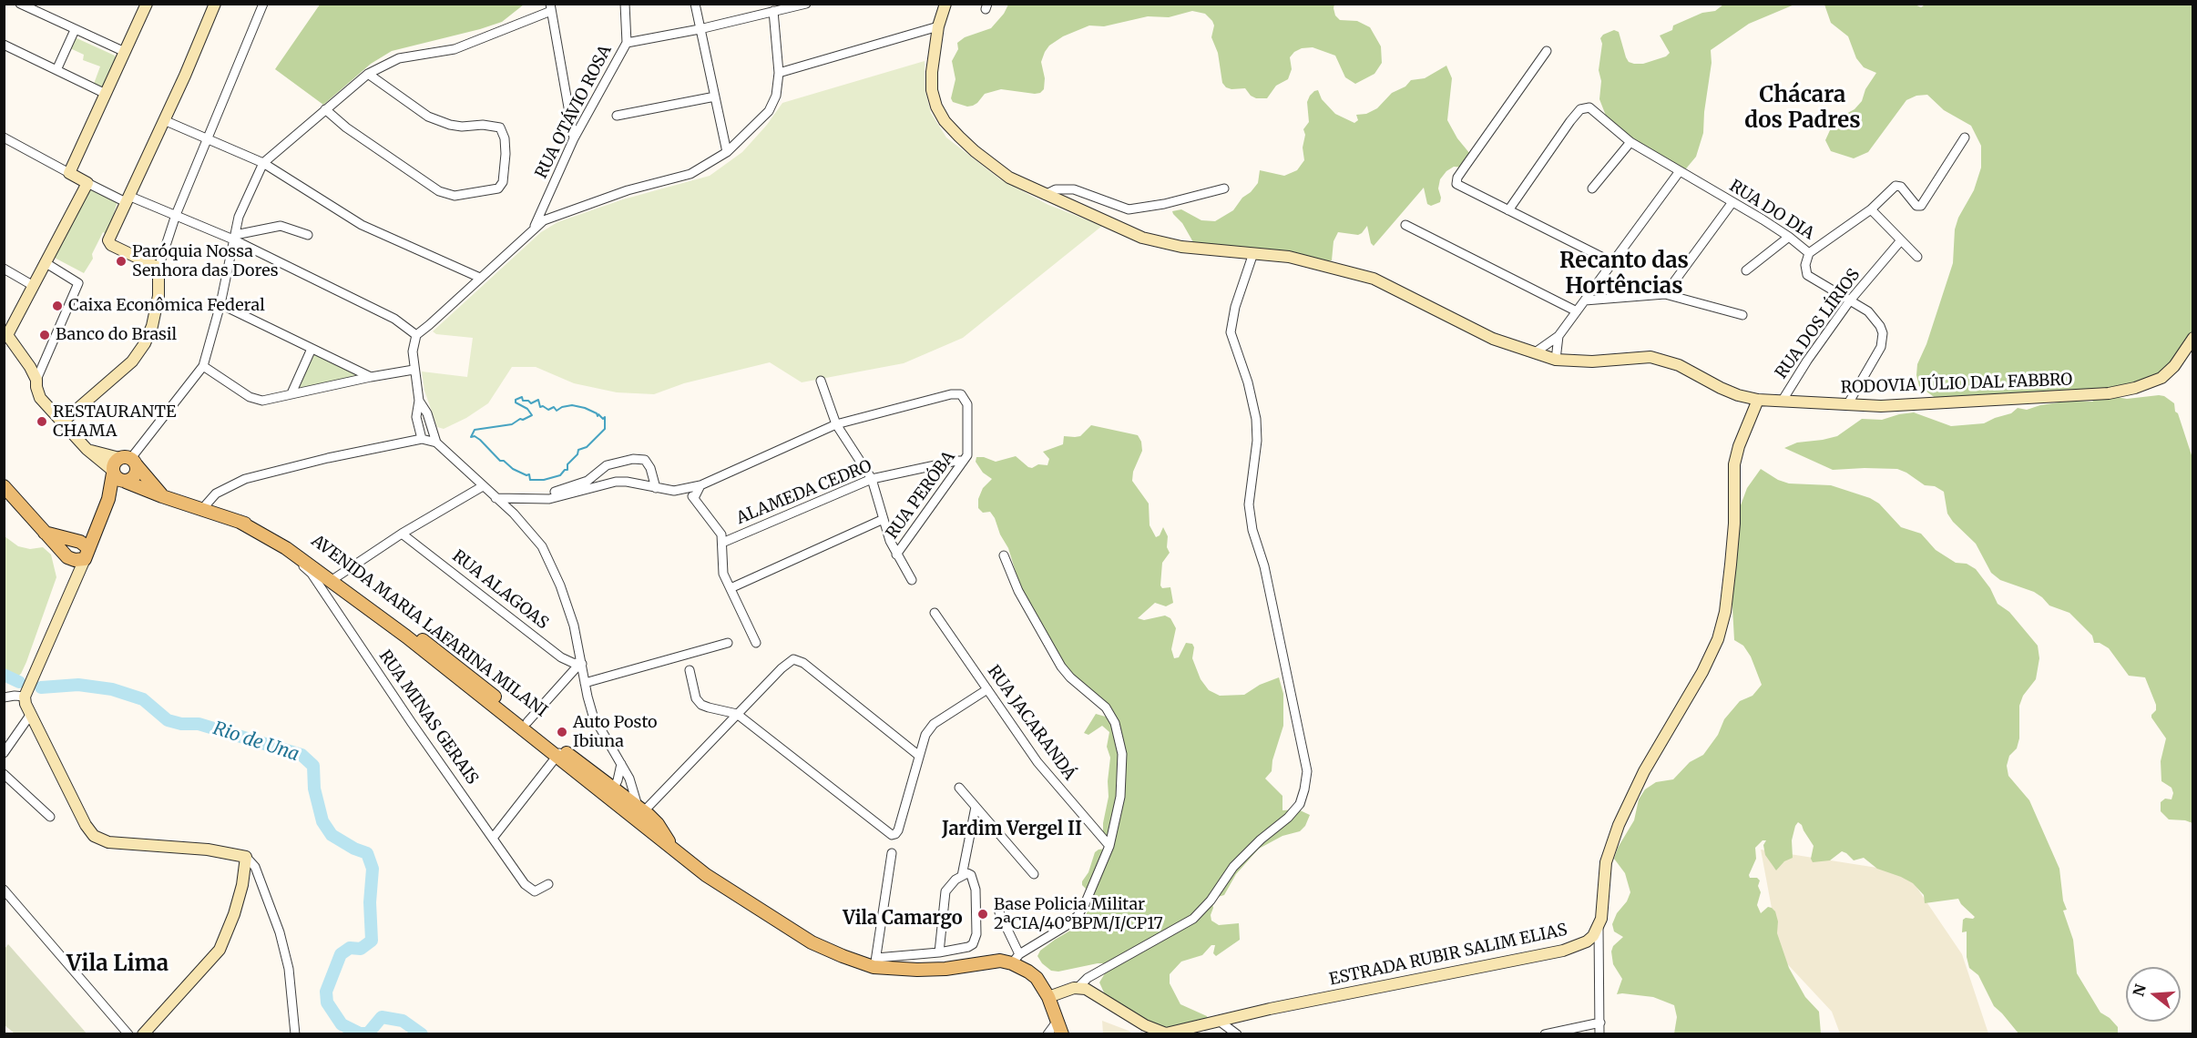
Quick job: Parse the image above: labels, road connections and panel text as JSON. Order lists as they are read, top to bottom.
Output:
{
  "streets": {
    "main road": ["RODOVIA JÚLIO DAL FABBRO", "AVENIDA MARIA LAFARINA MILANI", "ESTRADA RUBIR SALIM ELIAS"],
    "street": [
      "RUA OTÁVIO ROSA",
      "RUA DO DIA",
      "RUA DOS LÍRIOS",
      "ALAMEDA CEDRO",
      "RUA PERÓBA",
      "RUA ALAGOAS",
      "RUA MINAS GERAIS",
      "RUA JACARANDÁ"
    ]
  },
  "crossings": [
    ["RUA DOS LÍRIOS", "RODOVIA JÚLIO DAL FABBRO"],
    ["ALAMEDA CEDRO", "RUA PERÓBA"],
    ["AVENIDA MARIA LAFARINA MILANI", "RUA MINAS GERAIS"]
  ],
  "districts": [
    "Chácara dos Padres",
    "Recanto das Hortências",
    "Jardim Vergel II",
    "Vila Camargo",
    "Vila Lima"
  ],
  "water": ["Rio de Una"],
  "places": [
    "Paróquia Nossa Senhora das Dores",
    "Caixa Econômica Federal",
    "Banco do Brasil",
    "RESTAURANTE CHAMA",
    "Auto Posto Ibiuna",
    "Base Policia Militar 2ªCIA/40°BPM/I/CP17"
  ],
  "north": "left"
}
